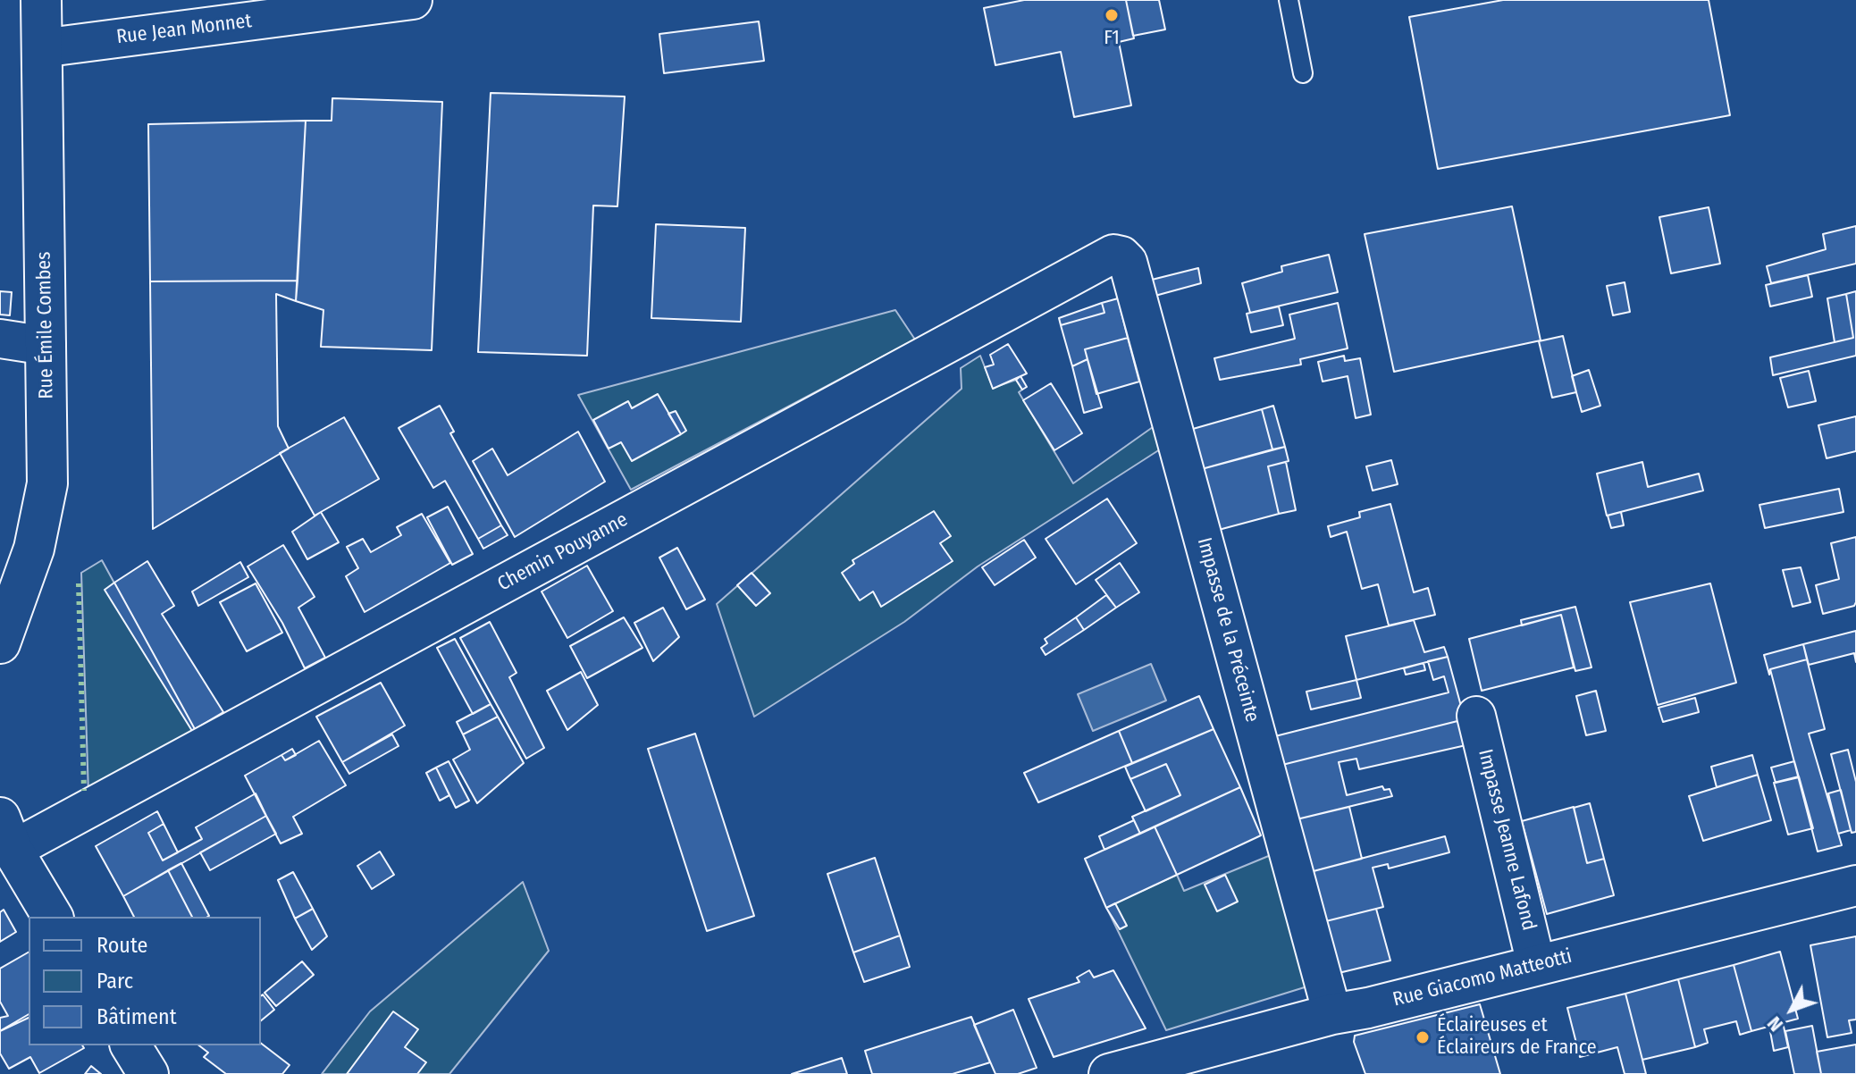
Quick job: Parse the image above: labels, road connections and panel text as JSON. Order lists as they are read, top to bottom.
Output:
{
  "streets": {
    "street": [
      "Rue Jean Monnet",
      "Rue Émile Combes",
      "Chemin Pouyanne",
      "Impasse de la Préceinte",
      "Impasse Jeanne Lafond",
      "Rue Giacomo Matteotti"
    ]
  },
  "crossings": [
    ["Rue Jean Monnet", "Rue Émile Combes"],
    ["Chemin Pouyanne", "Impasse de la Préceinte"],
    ["Impasse de la Préceinte", "Rue Giacomo Matteotti"],
    ["Impasse Jeanne Lafond", "Rue Giacomo Matteotti"]
  ],
  "places": ["F1", "Éclaireuses et Éclaireurs de France"],
  "legend": ["Route", "Parc", "Bâtiment"],
  "north": "bottom left"
}
